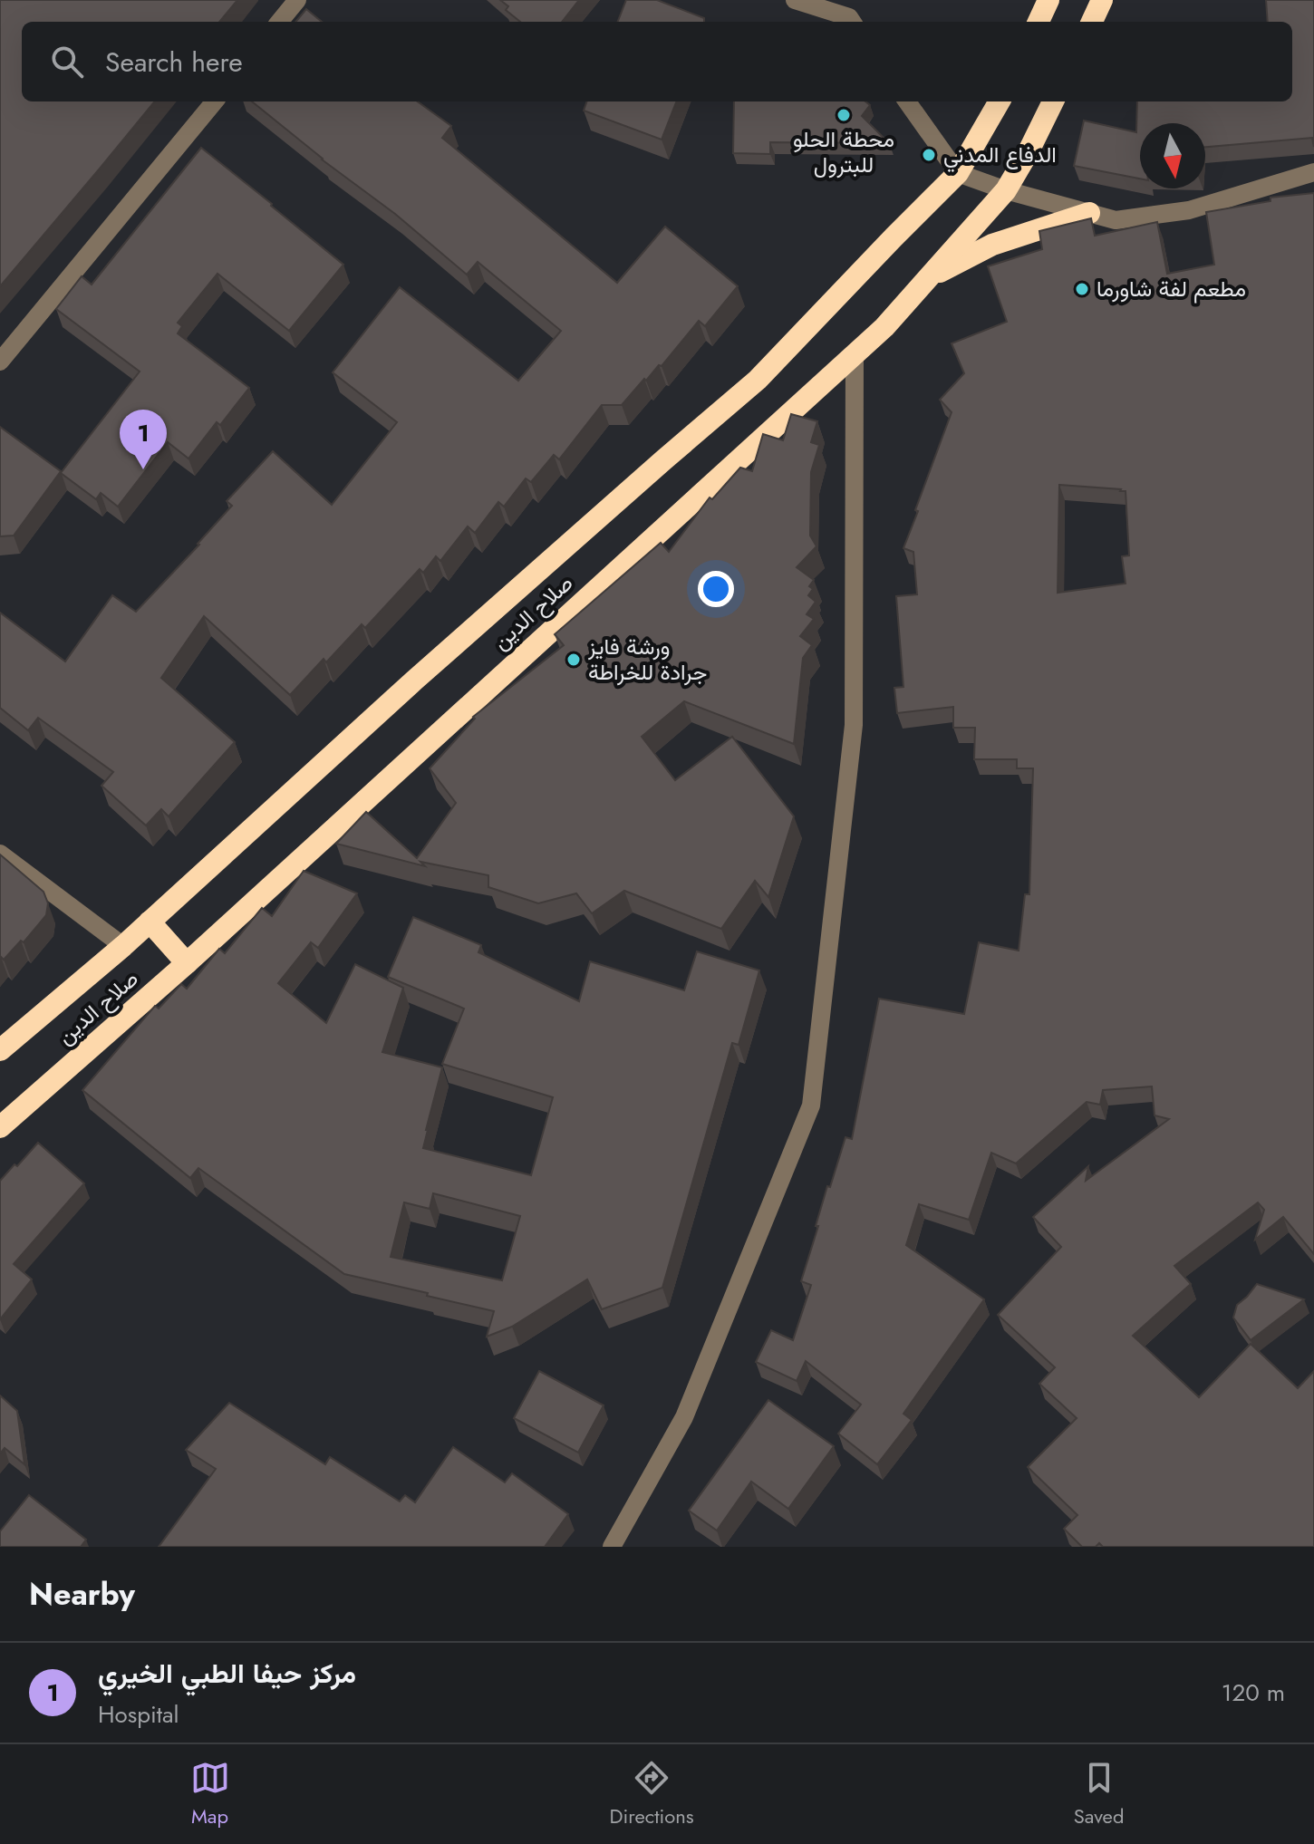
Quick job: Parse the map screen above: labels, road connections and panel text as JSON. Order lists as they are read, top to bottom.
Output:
{
  "streets": {
    "highway": ["صلاح الدين"]
  },
  "places": [
    "محطة الحلو للبترول",
    "الدفاع المدني",
    "مطعم لفة شاورما",
    "ورشة فايز جرادة للخراطة"
  ],
  "north": "bottom",
  "page": {
    "search": "Search here",
    "pins": "1",
    "heading": "Nearby",
    "list": [
      {
        "mark": "1",
        "name": "مركز حيفا الطبي الخيري",
        "note": "Hospital",
        "value": "120 m"
      }
    ],
    "nav": ["Map", "Directions", "Saved"]
  }
}
